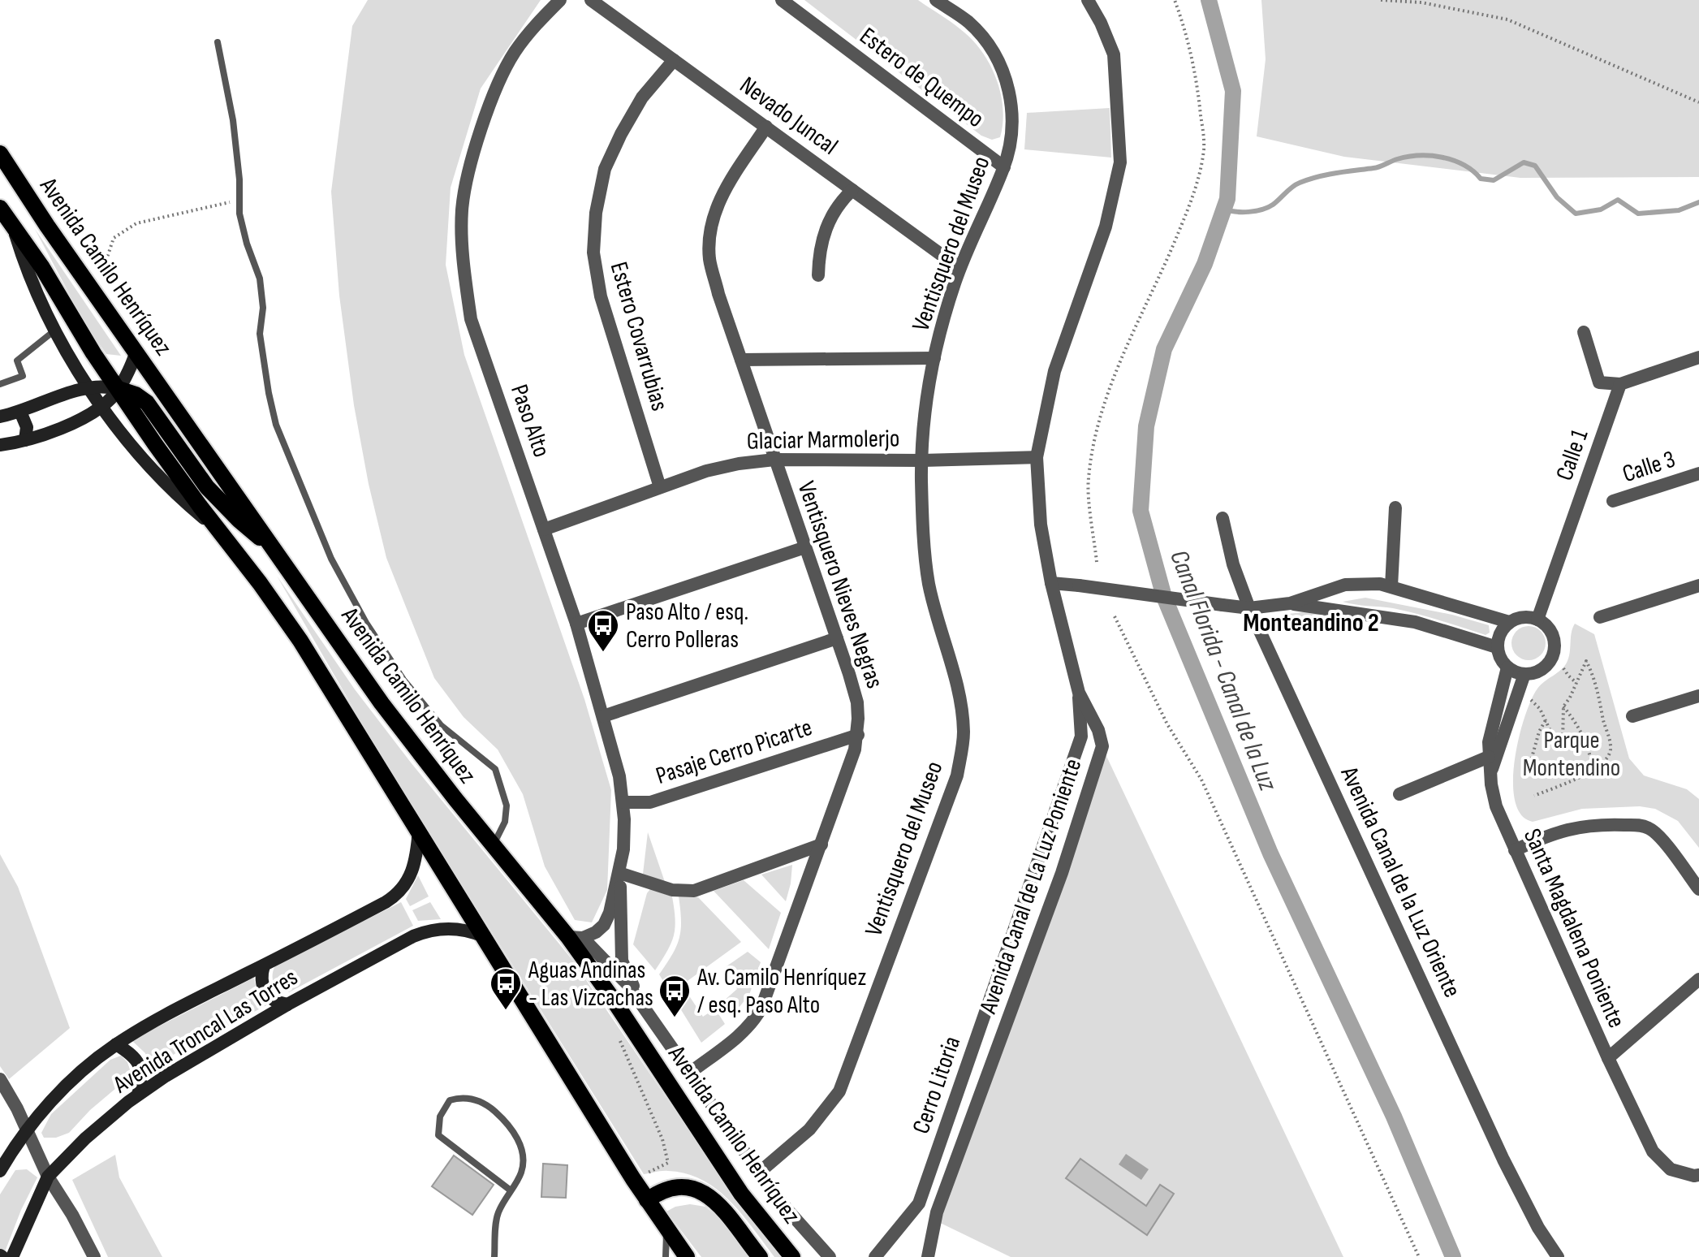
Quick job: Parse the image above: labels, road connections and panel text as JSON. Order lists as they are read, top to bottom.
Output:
{
  "streets": {
    "main road": ["Avenida Camilo Henríquez"],
    "street": [
      "Estero de Quempo",
      "Nevado Juncal",
      "Ventisquero del Museo",
      "Estero Covarrubias",
      "Paso Alto",
      "Glaciar Marmolerjo",
      "Calle 1",
      "Calle 3",
      "Ventisquero Nieves Negras",
      "Pasaje Cerro Picarte",
      "Avenida Canal de la Luz Oriente",
      "Avenida Canal de La Luz Poniente",
      "Santa Magdalena Poniente",
      "Avenida Troncal Las Torres",
      "Cerro Litoria"
    ]
  },
  "crossings": [
    ["Estero de Quempo", "Ventisquero del Museo"],
    ["Nevado Juncal", "Ventisquero del Museo"],
    ["Nevado Juncal", "Estero Covarrubias"],
    ["Nevado Juncal", "Ventisquero Nieves Negras"],
    ["Ventisquero del Museo", "Glaciar Marmolerjo"],
    ["Avenida Camilo Henríquez", "Paso Alto"],
    ["Estero Covarrubias", "Glaciar Marmolerjo"],
    ["Paso Alto", "Glaciar Marmolerjo"],
    ["Paso Alto", "Pasaje Cerro Picarte"],
    ["Glaciar Marmolerjo", "Ventisquero Nieves Negras"],
    ["Glaciar Marmolerjo", "Avenida Canal de La Luz Poniente"],
    ["Calle 1", "Santa Magdalena Poniente"],
    ["Ventisquero Nieves Negras", "Pasaje Cerro Picarte"],
    ["Avenida Canal de La Luz Poniente", "Cerro Litoria"]
  ],
  "districts": ["Monteandino 2"],
  "water": ["Canal Florida - Canal de la Luz"],
  "parks": ["Parque Montendino"],
  "places": {
    "bus stop": ["Paso Alto / esq. Cerro Polleras", "Aguas Andinas - Las Vizcachas", "Av. Camilo Henríquez / esq. Paso Alto"]
  }
}
